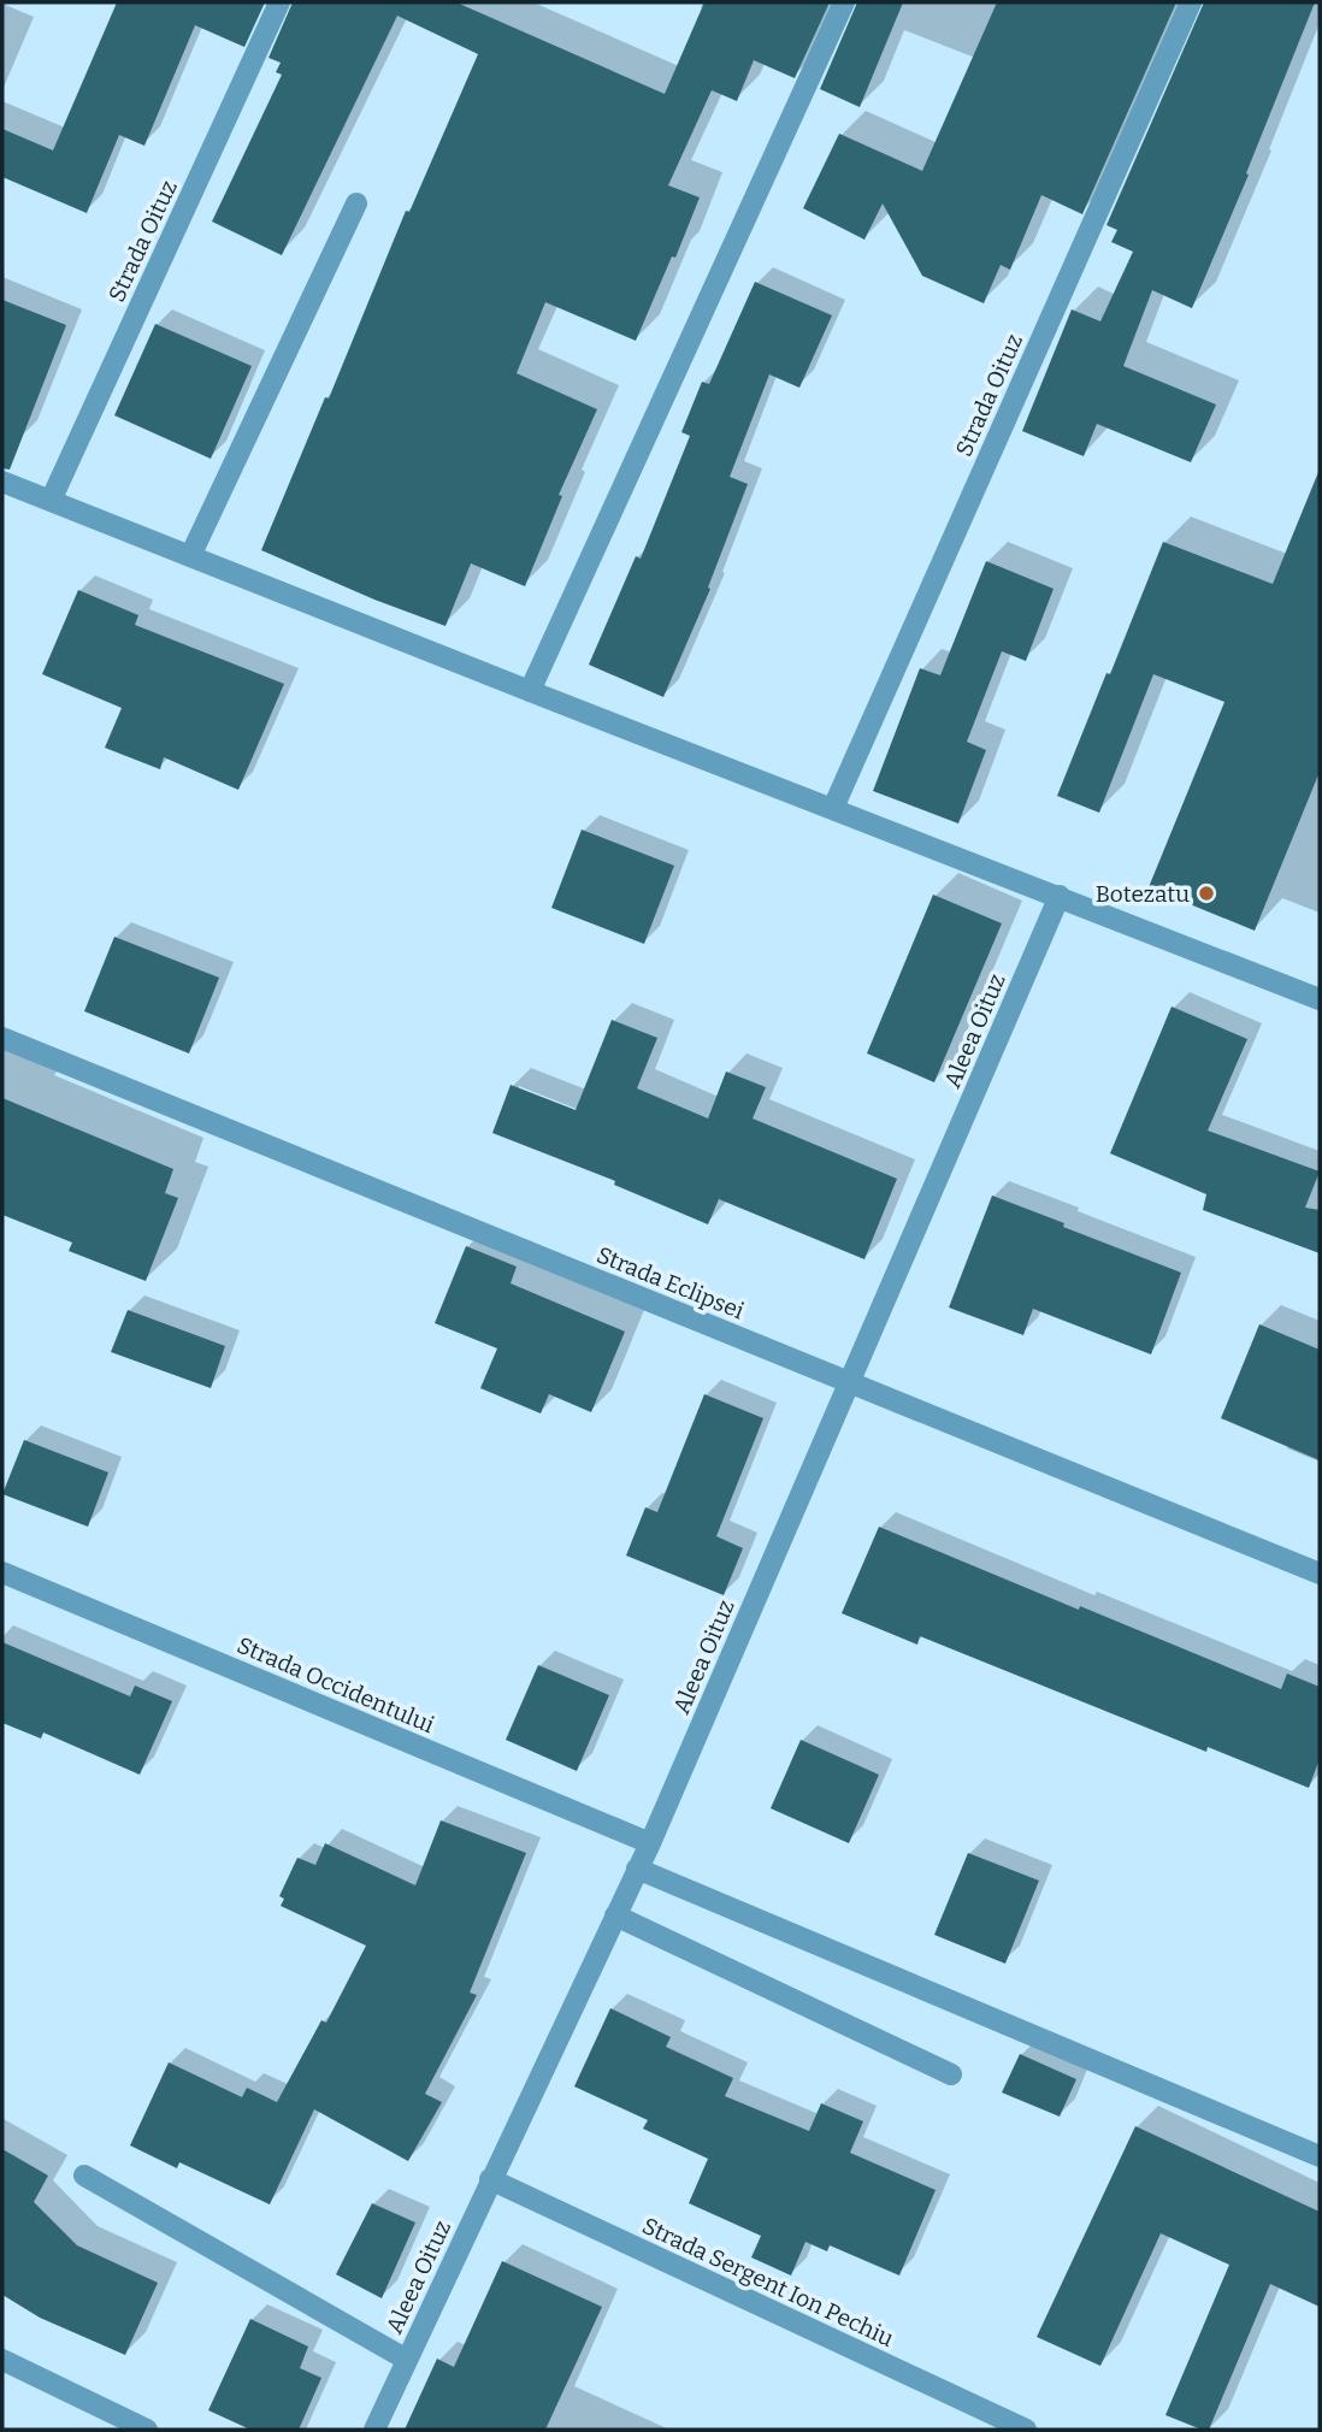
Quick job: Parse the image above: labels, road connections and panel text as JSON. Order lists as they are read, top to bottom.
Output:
{
  "streets": {
    "street": [
      "Strada Oituz",
      "Aleea Oituz",
      "Strada Eclipsei",
      "Strada Occidentului",
      "Strada Sergent Ion Pechiu"
    ]
  },
  "crossings": [
    ["Aleea Oituz", "Strada Eclipsei"],
    ["Aleea Oituz", "Strada Occidentului"],
    ["Aleea Oituz", "Strada Sergent Ion Pechiu"]
  ],
  "places": ["Botezatu"]
}
